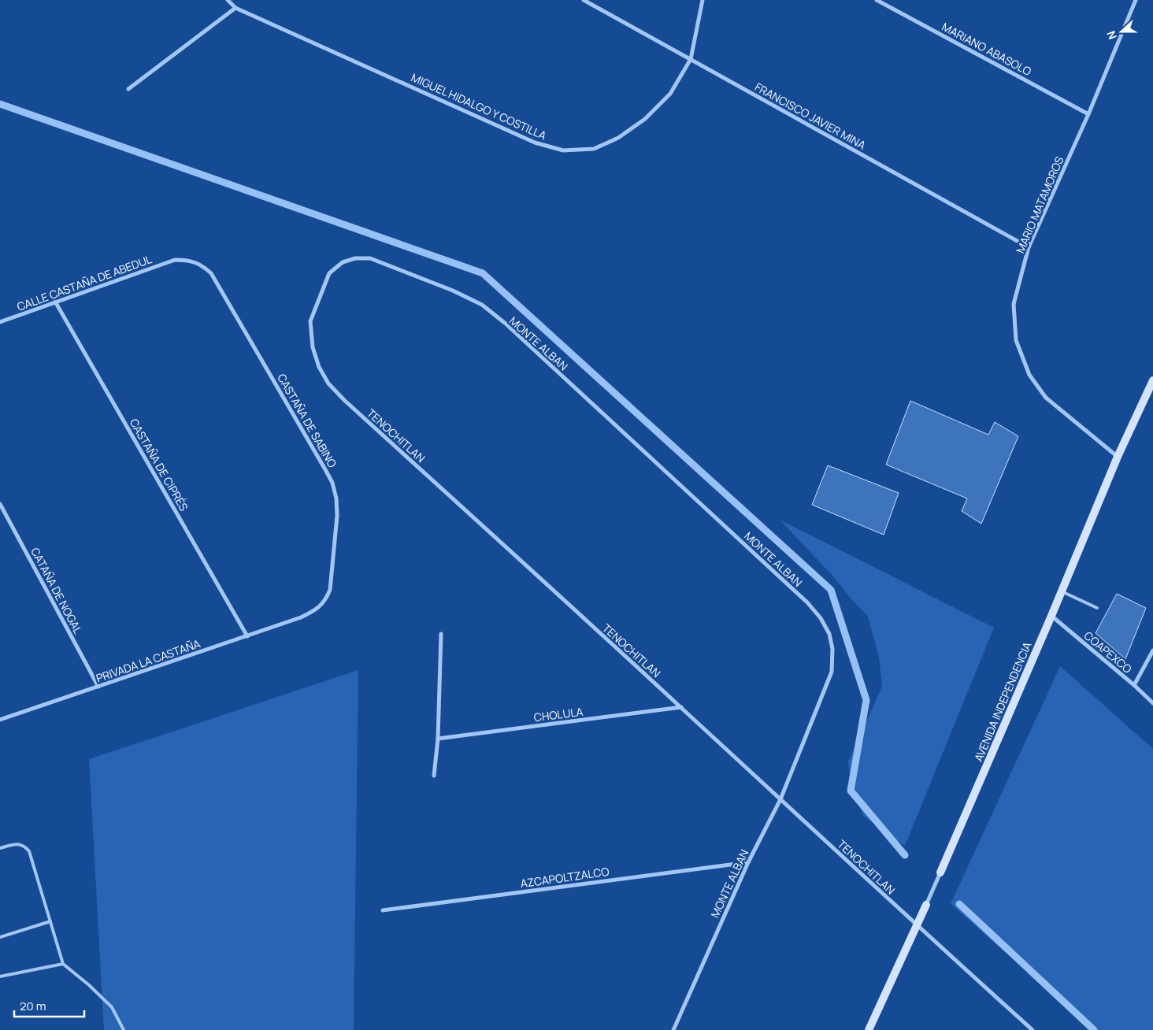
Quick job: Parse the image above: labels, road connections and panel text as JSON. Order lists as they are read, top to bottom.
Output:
{
  "streets": {
    "street": [
      "MARIANO ABASOLO",
      "MIGUEL HIDALGO Y COSTILLA",
      "FRANCISCO JAVIER MINA",
      "MARIO MATAMOROS",
      "CALLE CASTAÑA DE ABEDUL",
      "MONTE ALBAN",
      "CASTAÑA DE SABINO",
      "TENOCHITLAN",
      "CASTAÑA DE CIPRÉS",
      "CATAÑA DE NOGAL",
      "COAPEXCO",
      "PRIVADA LA CASTAÑA",
      "AVENIDA INDEPENDENCIA",
      "CHOLULA",
      "AZCAPOLTZALCO"
    ]
  },
  "crossings": [
    ["MARIANO ABASOLO", "MARIO MATAMOROS"],
    ["MIGUEL HIDALGO Y COSTILLA", "FRANCISCO JAVIER MINA"],
    ["FRANCISCO JAVIER MINA", "MARIO MATAMOROS"],
    ["MARIO MATAMOROS", "AVENIDA INDEPENDENCIA"],
    ["CALLE CASTAÑA DE ABEDUL", "CASTAÑA DE SABINO"],
    ["CALLE CASTAÑA DE ABEDUL", "CASTAÑA DE CIPRÉS"],
    ["MONTE ALBAN", "TENOCHITLAN"],
    ["MONTE ALBAN", "AZCAPOLTZALCO"],
    ["CASTAÑA DE SABINO", "PRIVADA LA CASTAÑA"],
    ["TENOCHITLAN", "AVENIDA INDEPENDENCIA"],
    ["TENOCHITLAN", "CHOLULA"],
    ["CASTAÑA DE CIPRÉS", "PRIVADA LA CASTAÑA"],
    ["CATAÑA DE NOGAL", "PRIVADA LA CASTAÑA"],
    ["COAPEXCO", "AVENIDA INDEPENDENCIA"]
  ],
  "scale_bar": "20 m",
  "north": "left"
}
